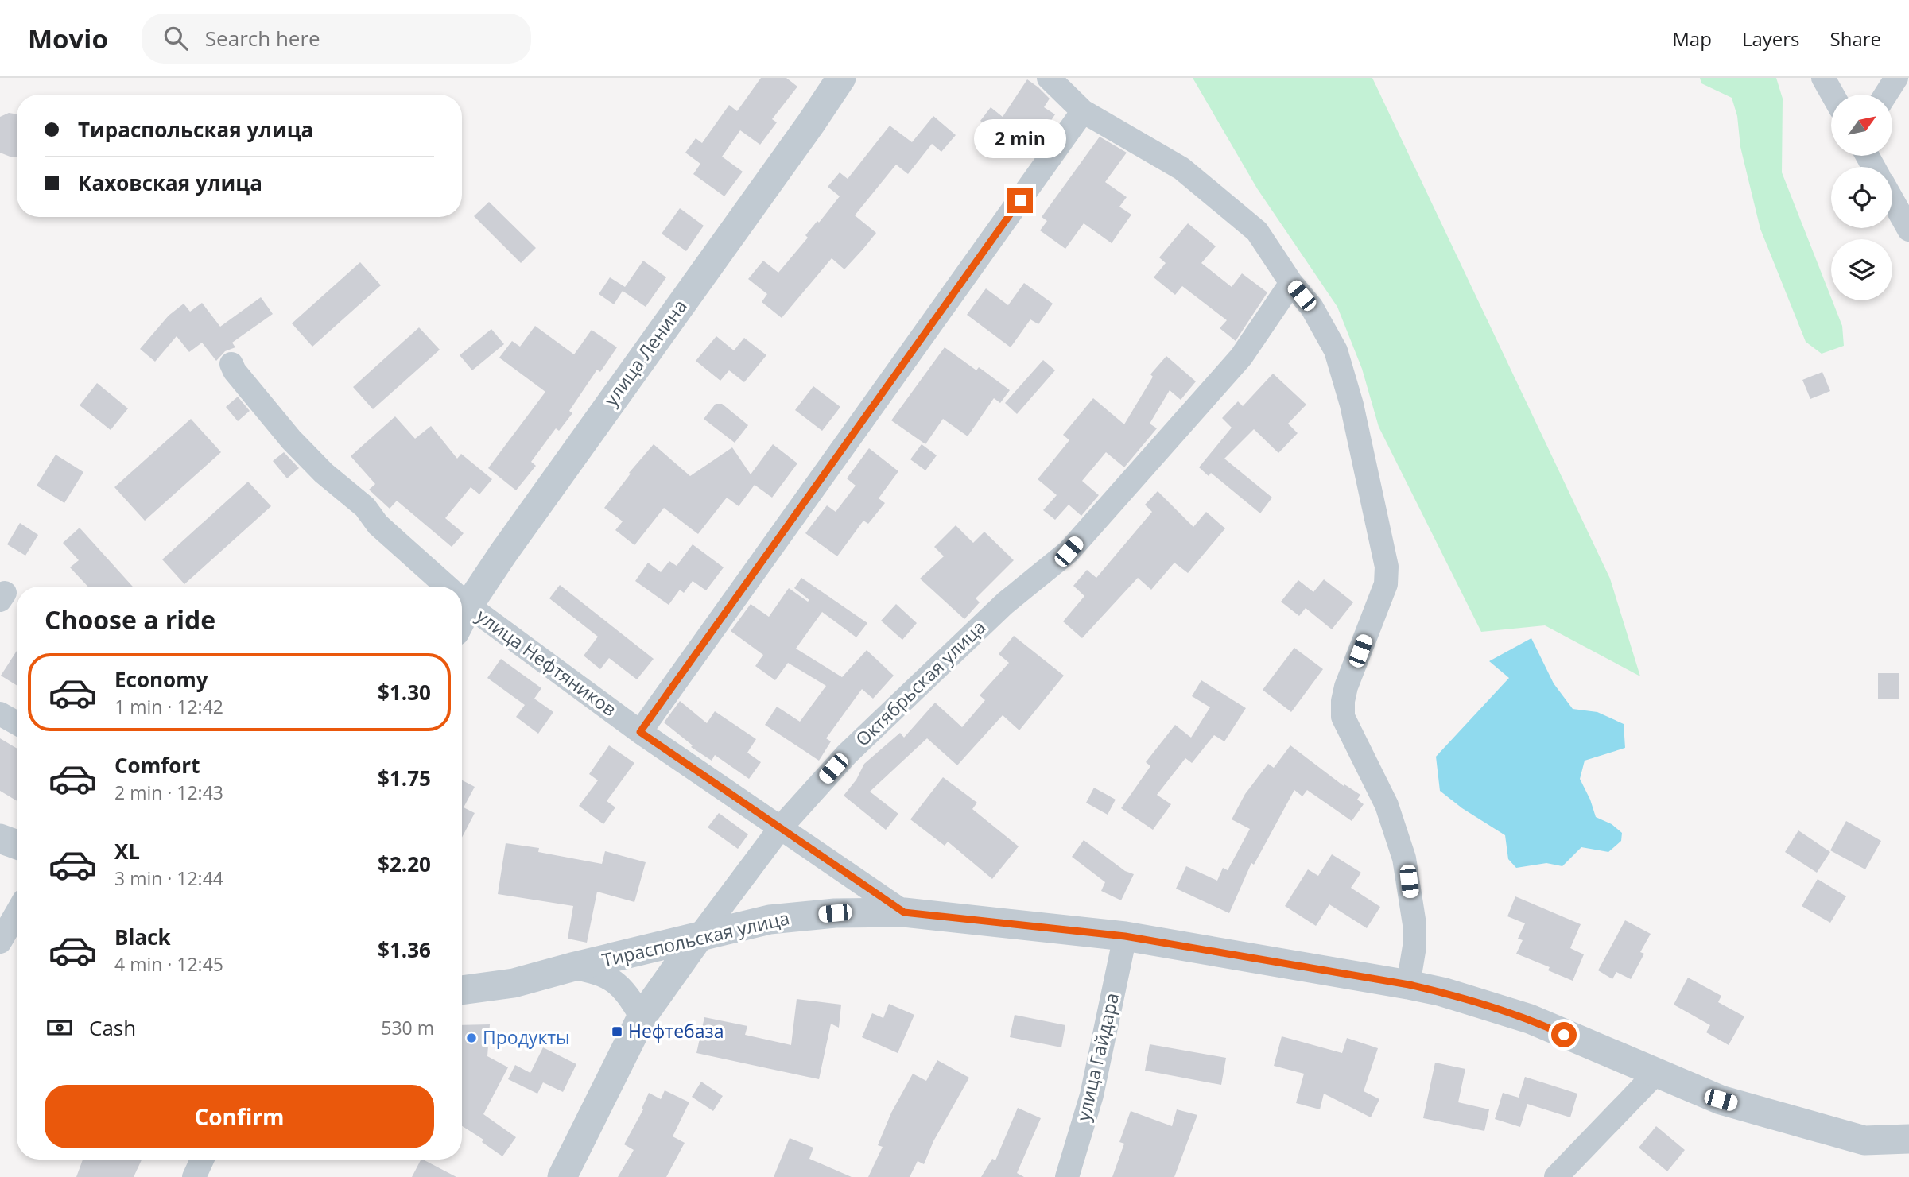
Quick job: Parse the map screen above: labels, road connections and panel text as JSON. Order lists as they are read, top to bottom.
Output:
{
  "streets": {
    "street": [
      "улица Ленина",
      "улица Нефтяников",
      "Октябрьская улица",
      "Тираспольская улица",
      "улица Гайдара"
    ]
  },
  "crossings": [
    ["улица Ленина", "улица Нефтяников"],
    ["улица Нефтяников", "Октябрьская улица"],
    ["улица Нефтяников", "Тираспольская улица"],
    ["Октябрьская улица", "Тираспольская улица"],
    ["Тираспольская улица", "улица Гайдара"]
  ],
  "places": {
    "transit": ["Нефтебаза"],
    "other": ["Продукты"]
  },
  "north": "top right",
  "page": {
    "header": "Movio",
    "search": "Search here",
    "nav": ["Map", "Layers", "Share"],
    "banner": ["Тираспольская улица", "Каховская улица"],
    "bubble": "2 min",
    "heading": "Choose a ride",
    "list": [
      {
        "name": "Economy",
        "note": "1 min · 12:42",
        "value": "$1.30"
      },
      {
        "name": "Comfort",
        "note": "2 min · 12:43",
        "value": "$1.75"
      },
      {
        "name": "XL",
        "note": "3 min · 12:44",
        "value": "$2.20"
      },
      {
        "name": "Black",
        "note": "4 min · 12:45",
        "value": "$1.36"
      }
    ],
    "pay": ["Cash", "530 m"],
    "buttons": "Confirm"
  }
}
